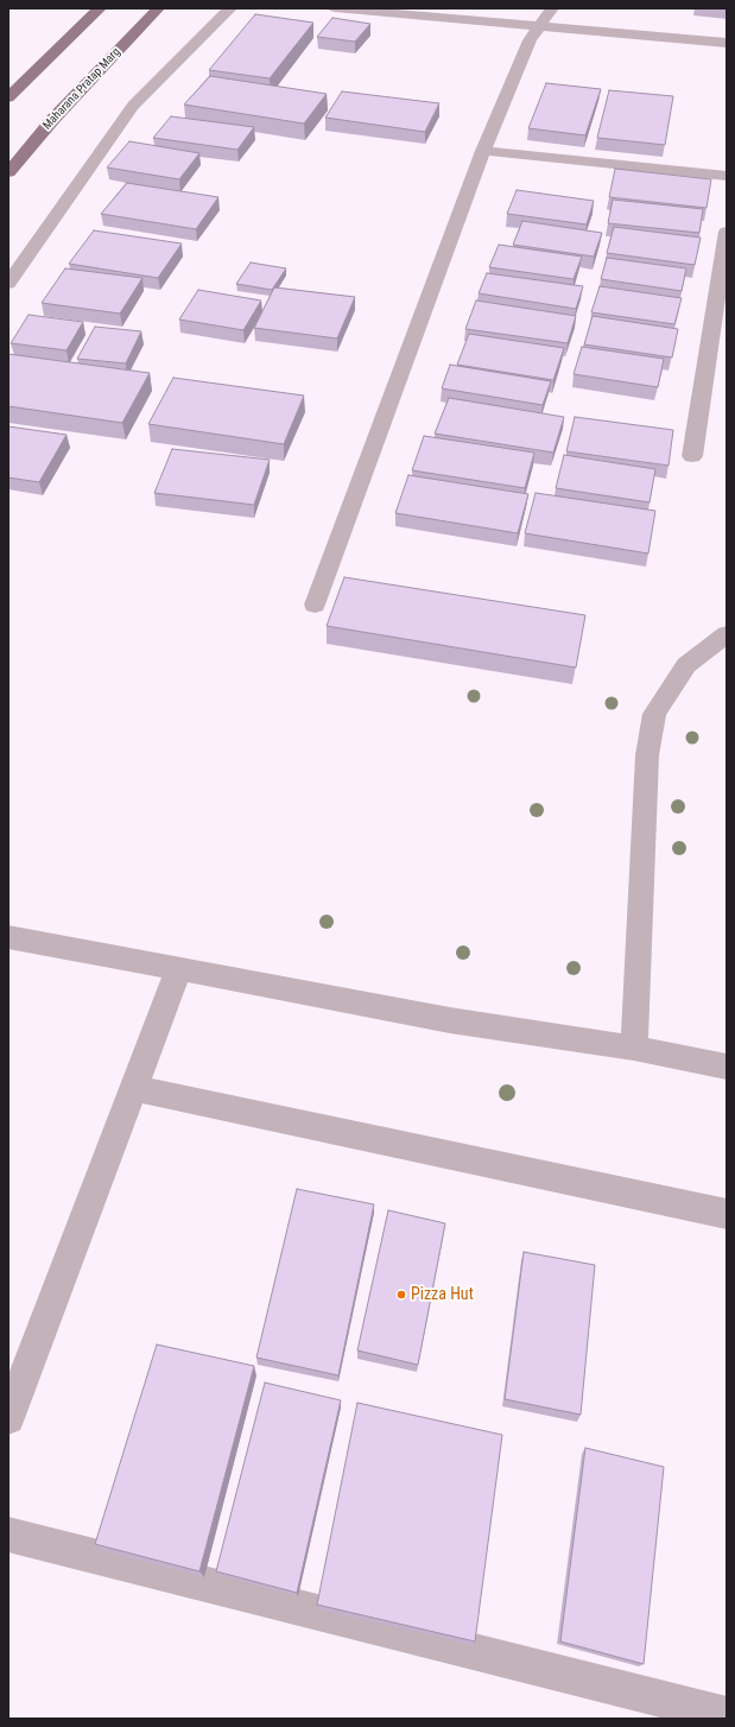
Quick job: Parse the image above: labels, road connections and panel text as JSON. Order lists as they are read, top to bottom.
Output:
{
  "streets": {
    "main road": ["Maharana Pratap Marg"]
  },
  "places": ["Pizza Hut"]
}
